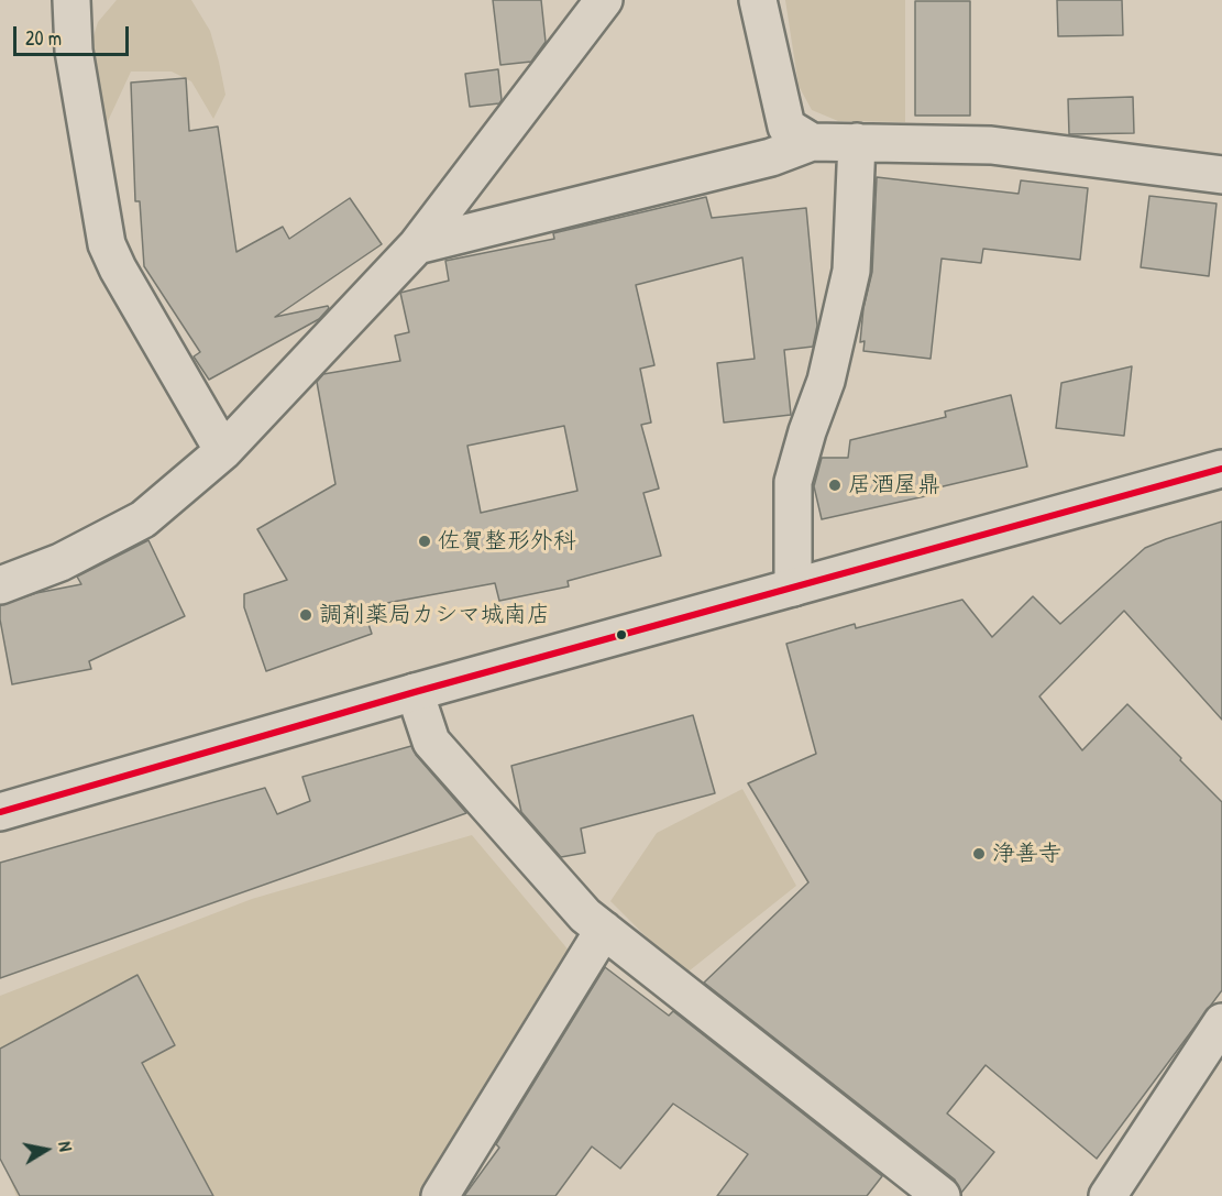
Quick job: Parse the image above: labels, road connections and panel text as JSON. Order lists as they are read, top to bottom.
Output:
{
  "places": [
    "居酒屋鼎",
    "佐賀整形外科",
    "調剤薬局カシマ城南店",
    "浄善寺"
  ],
  "scale_bar": "20 m",
  "north": "right"
}
